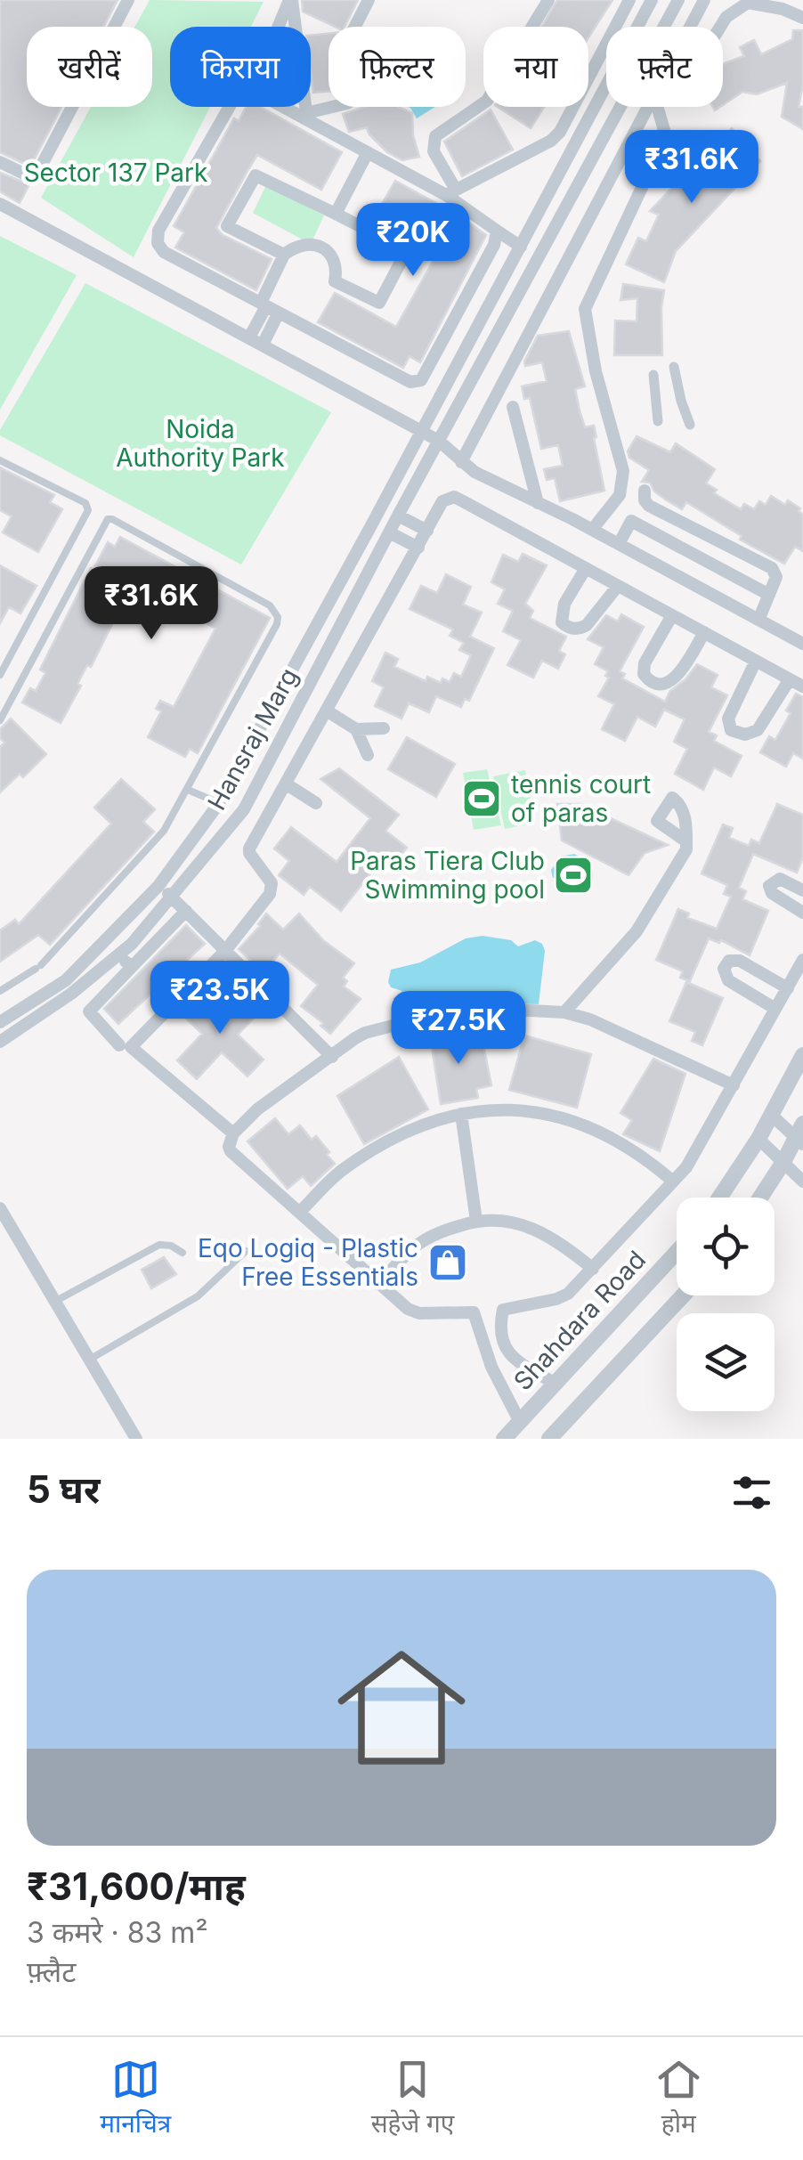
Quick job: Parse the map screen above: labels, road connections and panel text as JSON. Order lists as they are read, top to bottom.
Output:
{
  "streets": {
    "street": ["Hansraj Marg", "Shahdara Road"]
  },
  "parks": ["Sector 137 Park", "Noida Authority Park"],
  "places": {
    "sports": ["tennis court of paras", "Paras Tiera Club Swimming pool"],
    "shop": ["Eqo Logiq - Plastic Free Essentials"]
  },
  "page": {
    "chip": [
      "खरीदें",
      "किराया",
      "फ़िल्टर",
      "नया",
      "फ़्लैट"
    ],
    "price": [
      "₹31.6K",
      "₹20K",
      "₹31.6K",
      "₹23.5K",
      "₹27.5K"
    ],
    "heading": "5 घर",
    "list": [
      {
        "name": "₹31,600/माह",
        "note": "3 कमरे · 83 m² · फ़्लैट"
      }
    ],
    "tabs": ["मानचित्र", "सहेजे गए", "होम"]
  }
}
